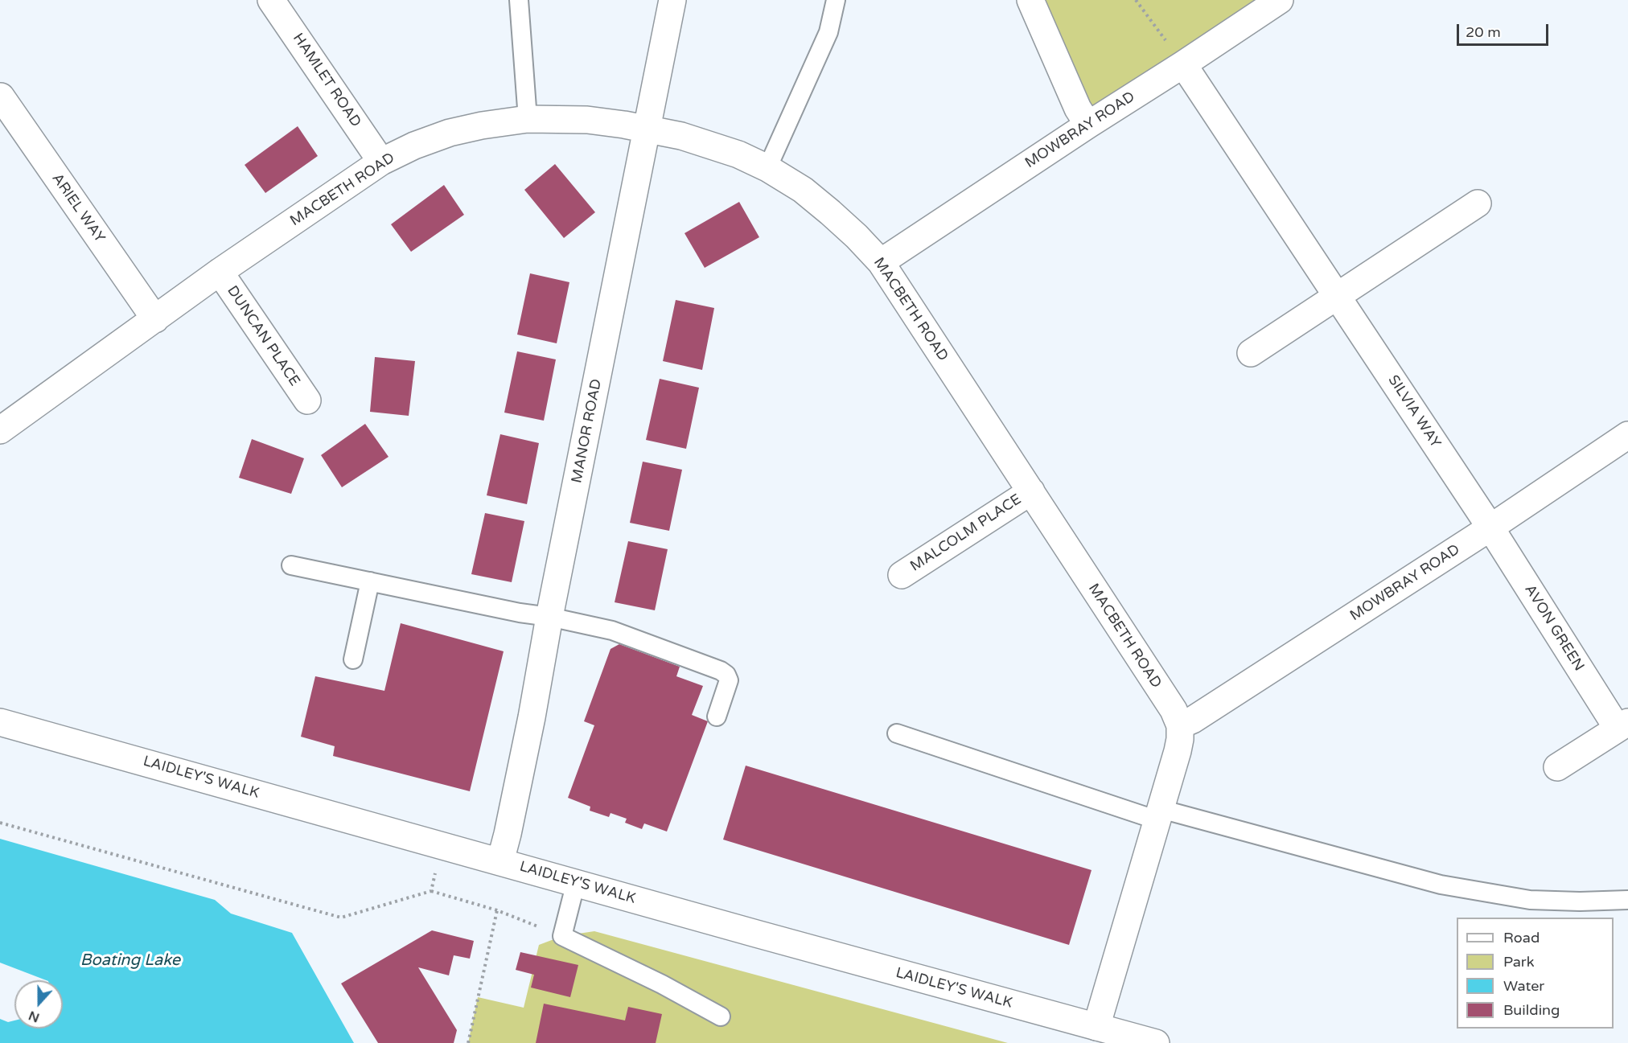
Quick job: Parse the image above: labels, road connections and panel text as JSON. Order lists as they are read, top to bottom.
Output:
{
  "streets": {
    "street": [
      "HAMLET ROAD",
      "MOWBRAY ROAD",
      "MACBETH ROAD",
      "ARIEL WAY",
      "DUNCAN PLACE",
      "SILVIA WAY",
      "MANOR ROAD",
      "MALCOLM PLACE",
      "AVON GREEN",
      "LAIDLEY'S WALK"
    ]
  },
  "crossings": [
    ["HAMLET ROAD", "MACBETH ROAD"],
    ["MOWBRAY ROAD", "MACBETH ROAD"],
    ["MOWBRAY ROAD", "SILVIA WAY"],
    ["MOWBRAY ROAD", "AVON GREEN"],
    ["MACBETH ROAD", "ARIEL WAY"],
    ["MACBETH ROAD", "DUNCAN PLACE"],
    ["MACBETH ROAD", "MANOR ROAD"],
    ["MACBETH ROAD", "MALCOLM PLACE"],
    ["SILVIA WAY", "AVON GREEN"],
    ["MANOR ROAD", "LAIDLEY'S WALK"]
  ],
  "water": ["Boating Lake"],
  "legend": [
    "Road",
    "Park",
    "Water",
    "Building"
  ],
  "scale_bar": "20 m",
  "north": "bottom"
}
